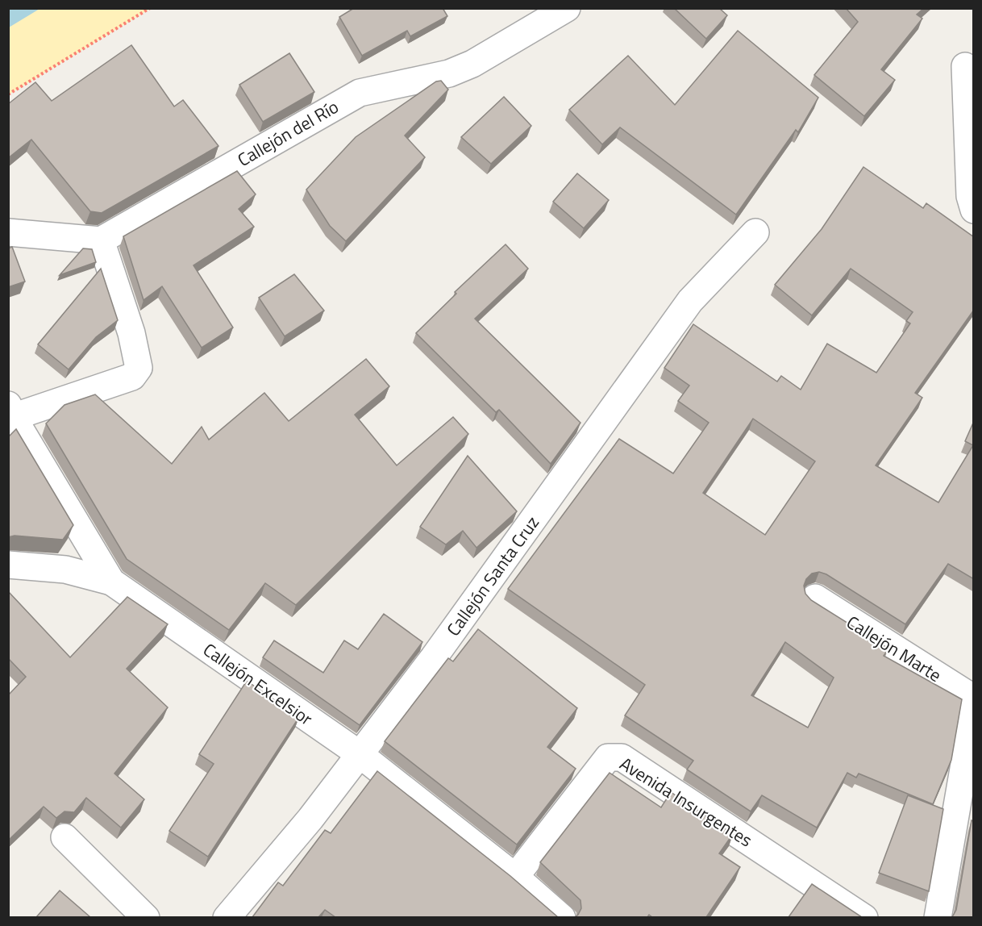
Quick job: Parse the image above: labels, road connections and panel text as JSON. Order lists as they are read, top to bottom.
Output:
{
  "streets": {
    "street": [
      "Callejón del Río",
      "Callejón Santa Cruz",
      "Callejón Marte",
      "Callejón Excelsior",
      "Avenida Insurgentes"
    ]
  },
  "crossings": [
    ["Callejón Santa Cruz", "Callejón Excelsior"],
    ["Callejón Excelsior", "Avenida Insurgentes"]
  ]
}
